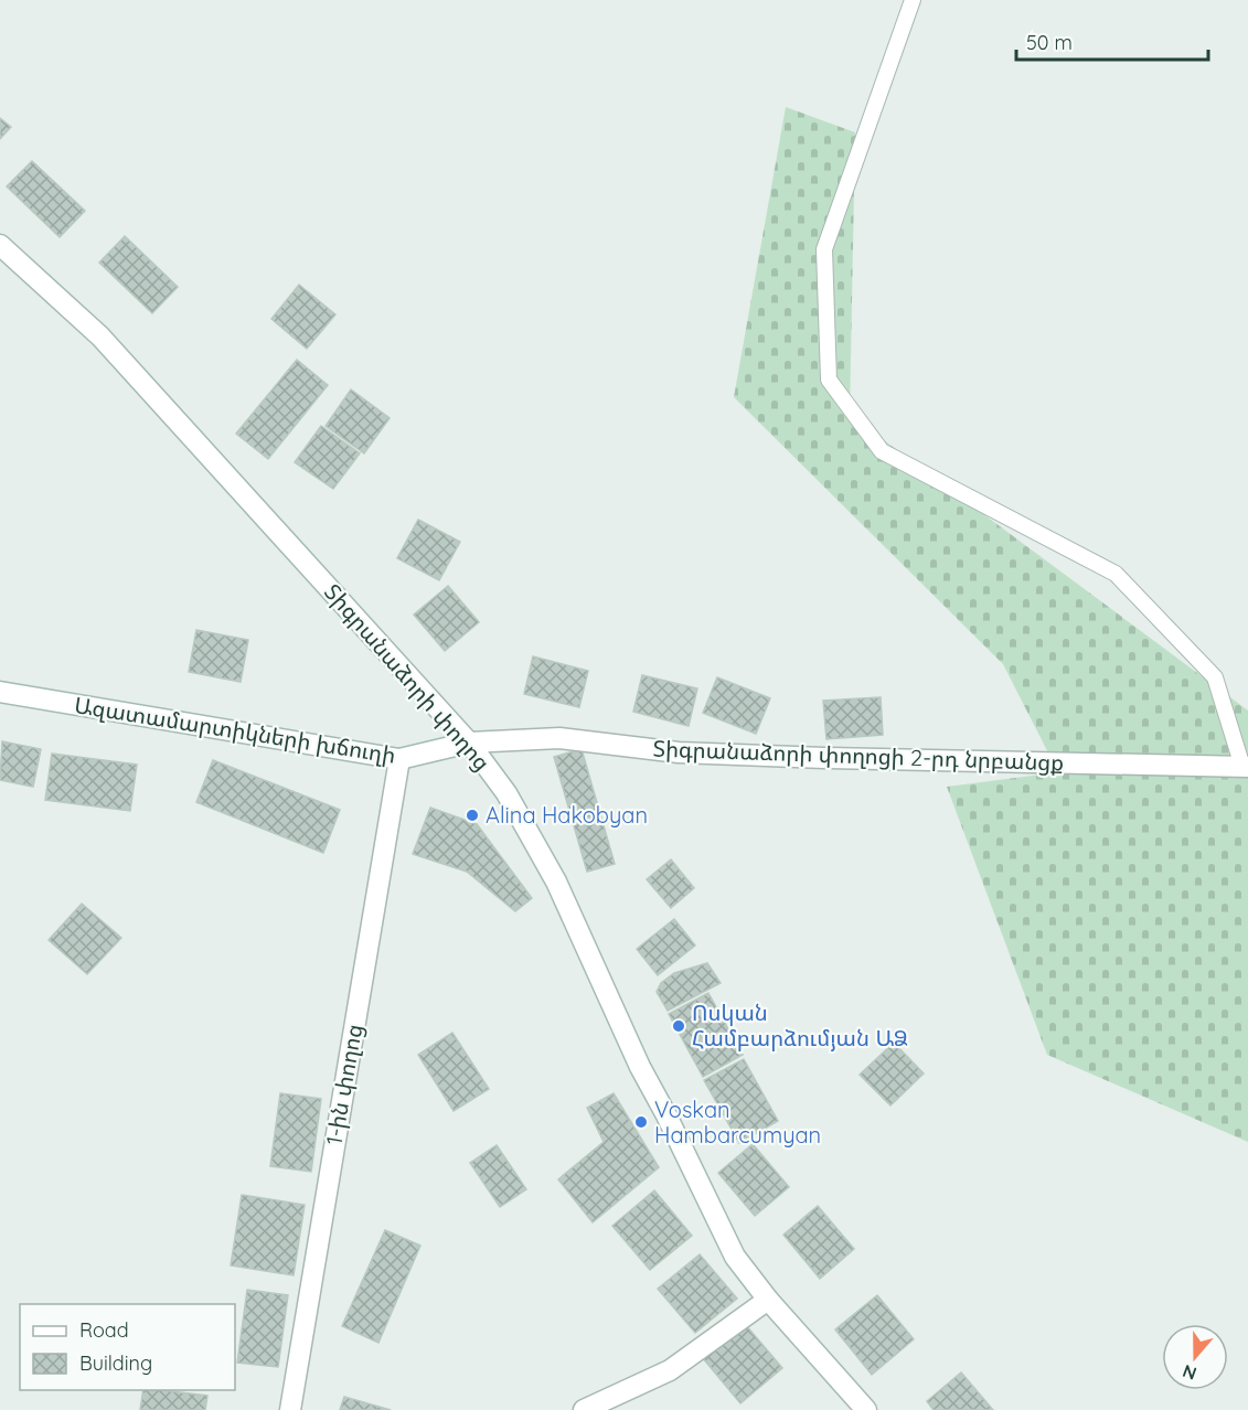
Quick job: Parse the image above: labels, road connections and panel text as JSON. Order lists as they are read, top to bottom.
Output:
{
  "streets": {
    "main road": [
      "Տիգրանաձորի փողոց",
      "Ազատամարտիկների խճուղի",
      "Տիգրանաձորի փողոցի 2-րդ նրբանցք",
      "1-ին փողոց"
    ]
  },
  "crossings": [
    ["Տիգրանաձորի փողոց", "Ազատամարտիկների խճուղի"],
    ["Տիգրանաձորի փողոց", "Տիգրանաձորի փողոցի 2-րդ նրբանցք"],
    ["Ազատամարտիկների խճուղի", "Տիգրանաձորի փողոցի 2-րդ նրբանցք"],
    ["Ազատամարտիկների խճուղի", "1-ին փողոց"]
  ],
  "places": ["Alina Hakobyan", "Ոսկան Համբարձումյան ԱՁ", "Voskan Hambarcumyan"],
  "legend": ["Road", "Building"],
  "scale_bar": "50 m",
  "north": "bottom"
}
